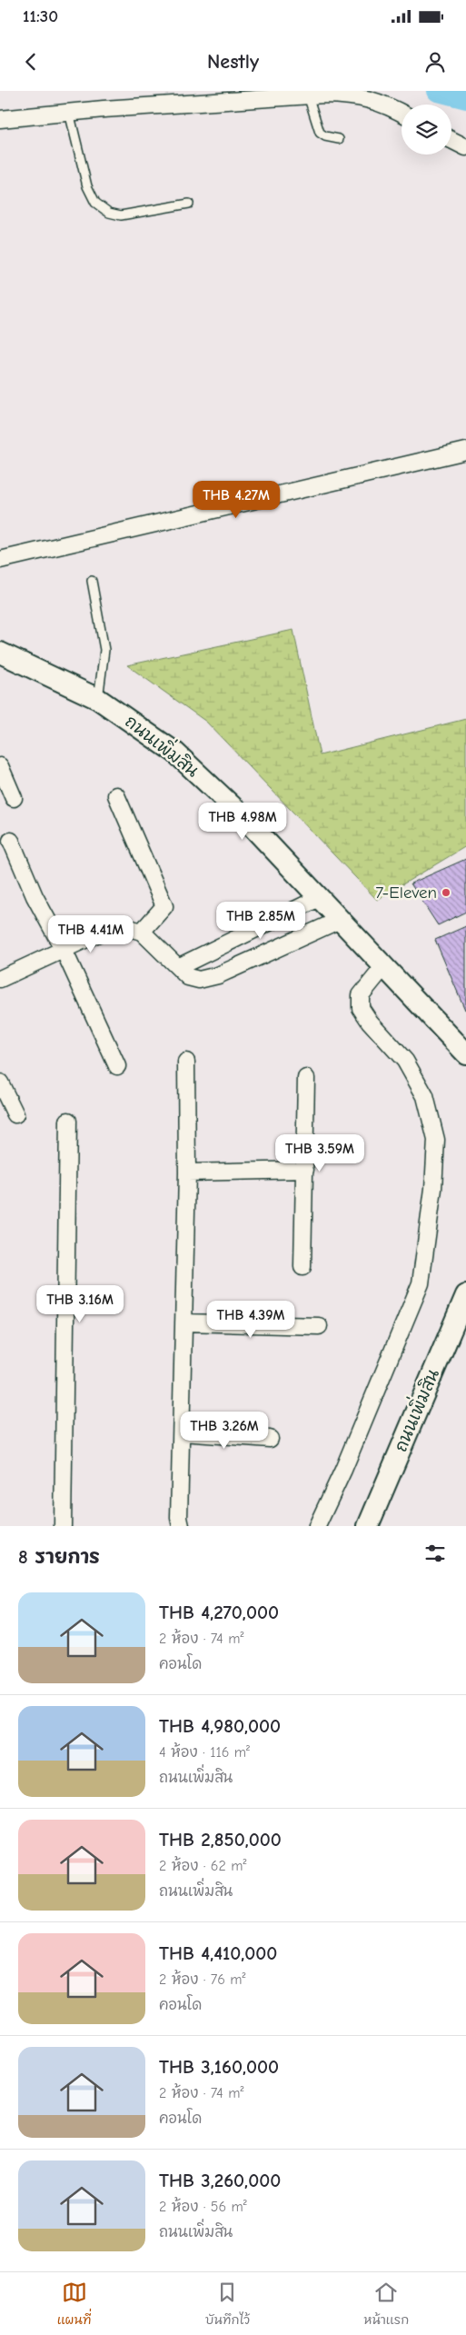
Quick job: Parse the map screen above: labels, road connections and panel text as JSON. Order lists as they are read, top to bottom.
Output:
{
  "streets": {
    "street": ["ถนนเพิ่มสิน"]
  },
  "places": ["7-Eleven"],
  "page": {
    "status": "11:30",
    "header": "Nestly",
    "price": [
      "THB 4.27M",
      "THB 4.98M",
      "THB 2.85M",
      "THB 4.41M",
      "THB 3.59M",
      "THB 3.16M",
      "THB 4.39M",
      "THB 3.26M"
    ],
    "heading": "8 รายการ",
    "list": [
      {
        "name": "THB 4,270,000",
        "note": "2 ห้อง · 74 m² · คอนโด"
      },
      {
        "name": "THB 4,980,000",
        "note": "4 ห้อง · 116 m² · ถนนเพิ่มสิน"
      },
      {
        "name": "THB 2,850,000",
        "note": "2 ห้อง · 62 m² · ถนนเพิ่มสิน"
      },
      {
        "name": "THB 4,410,000",
        "note": "2 ห้อง · 76 m² · คอนโด"
      },
      {
        "name": "THB 3,160,000",
        "note": "2 ห้อง · 74 m² · คอนโด"
      },
      {
        "name": "THB 3,260,000",
        "note": "2 ห้อง · 56 m² · ถนนเพิ่มสิน"
      }
    ],
    "tabs": ["แผนที่", "บันทึกไว้", "หน้าแรก"]
  }
}
